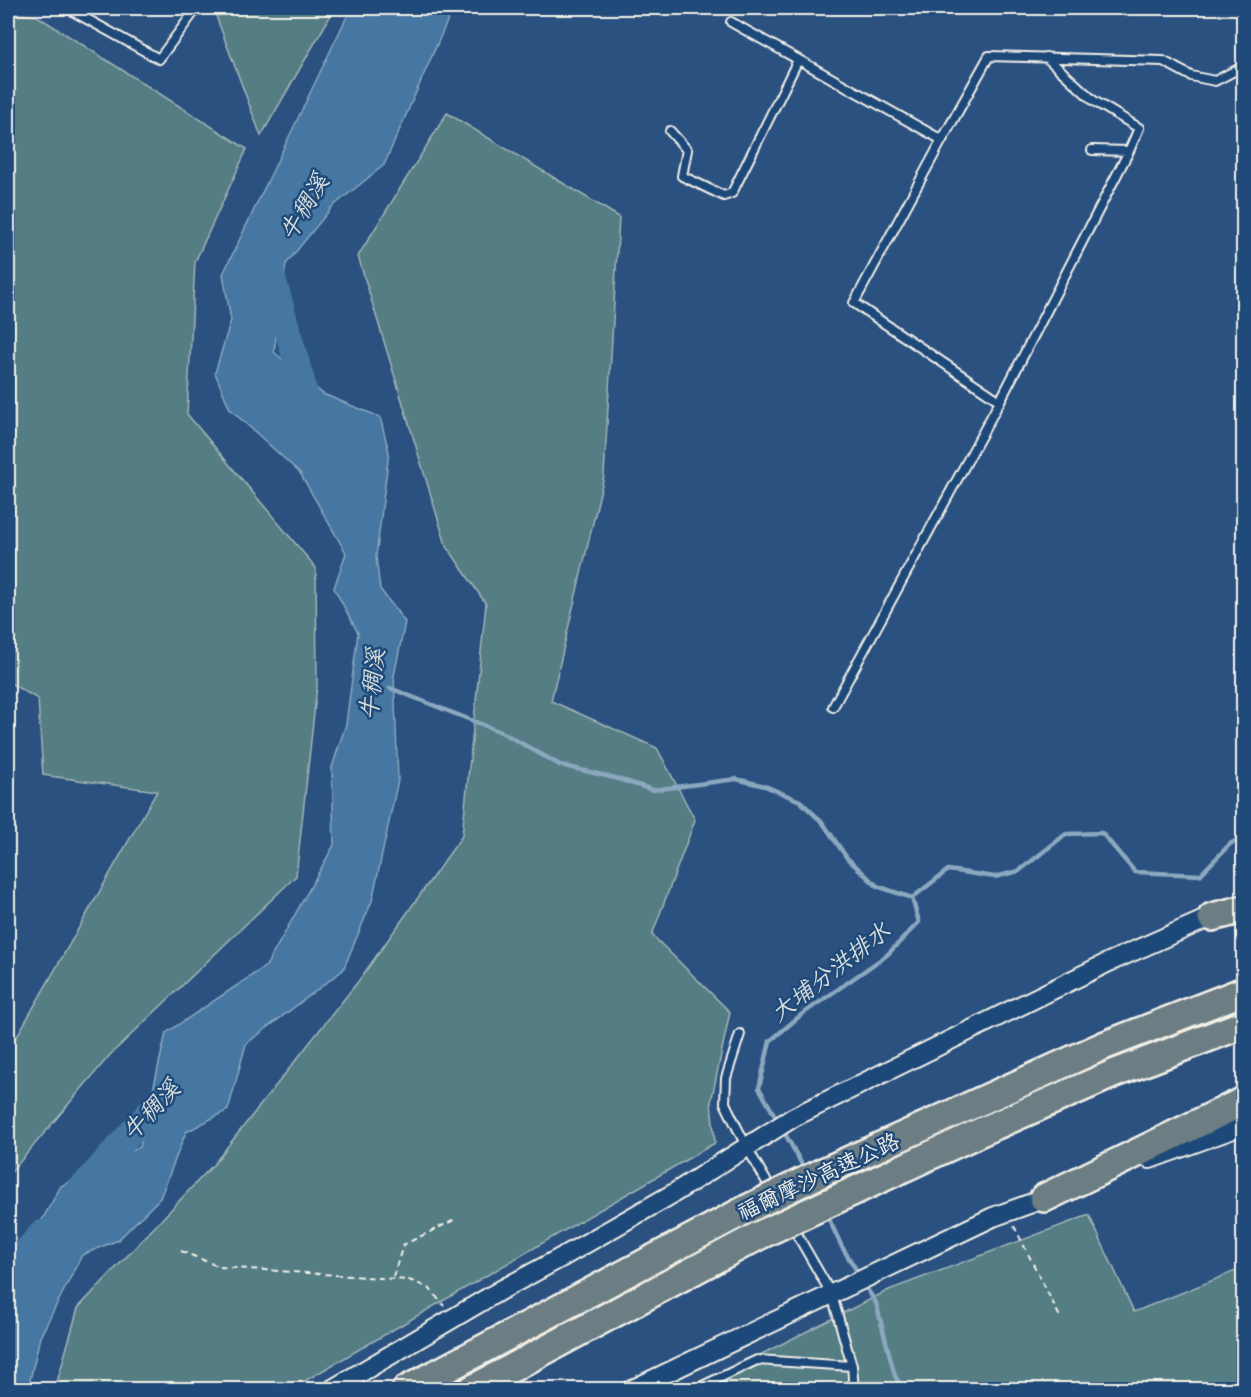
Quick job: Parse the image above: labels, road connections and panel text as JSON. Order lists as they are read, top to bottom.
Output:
{
  "streets": {
    "highway": ["福爾摩沙高速公路"]
  },
  "water": ["牛稠溪", "大埔分洪排水"]
}
